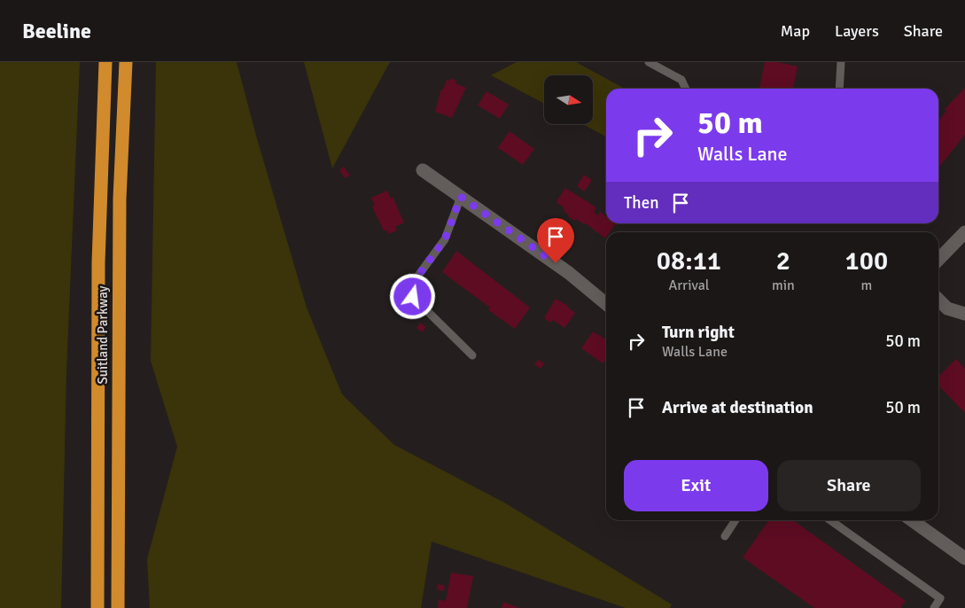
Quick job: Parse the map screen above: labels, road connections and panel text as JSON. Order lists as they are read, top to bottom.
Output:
{
  "streets": {
    "highway": ["Suitland Parkway"]
  },
  "north": "right",
  "page": {
    "header": "Beeline",
    "nav": ["Map", "Layers", "Share"],
    "turn": ["50 m", "Walls Lane"],
    "then": "Then",
    "eta": [
      "08:11",
      "Arrival",
      "2",
      "min",
      "100",
      "m"
    ],
    "list": [
      {
        "name": "Turn right",
        "note": "Walls Lane",
        "value": "50 m"
      },
      {
        "name": "Arrive at destination",
        "value": "50 m"
      }
    ],
    "buttons": ["Exit", "Share"]
  }
}
